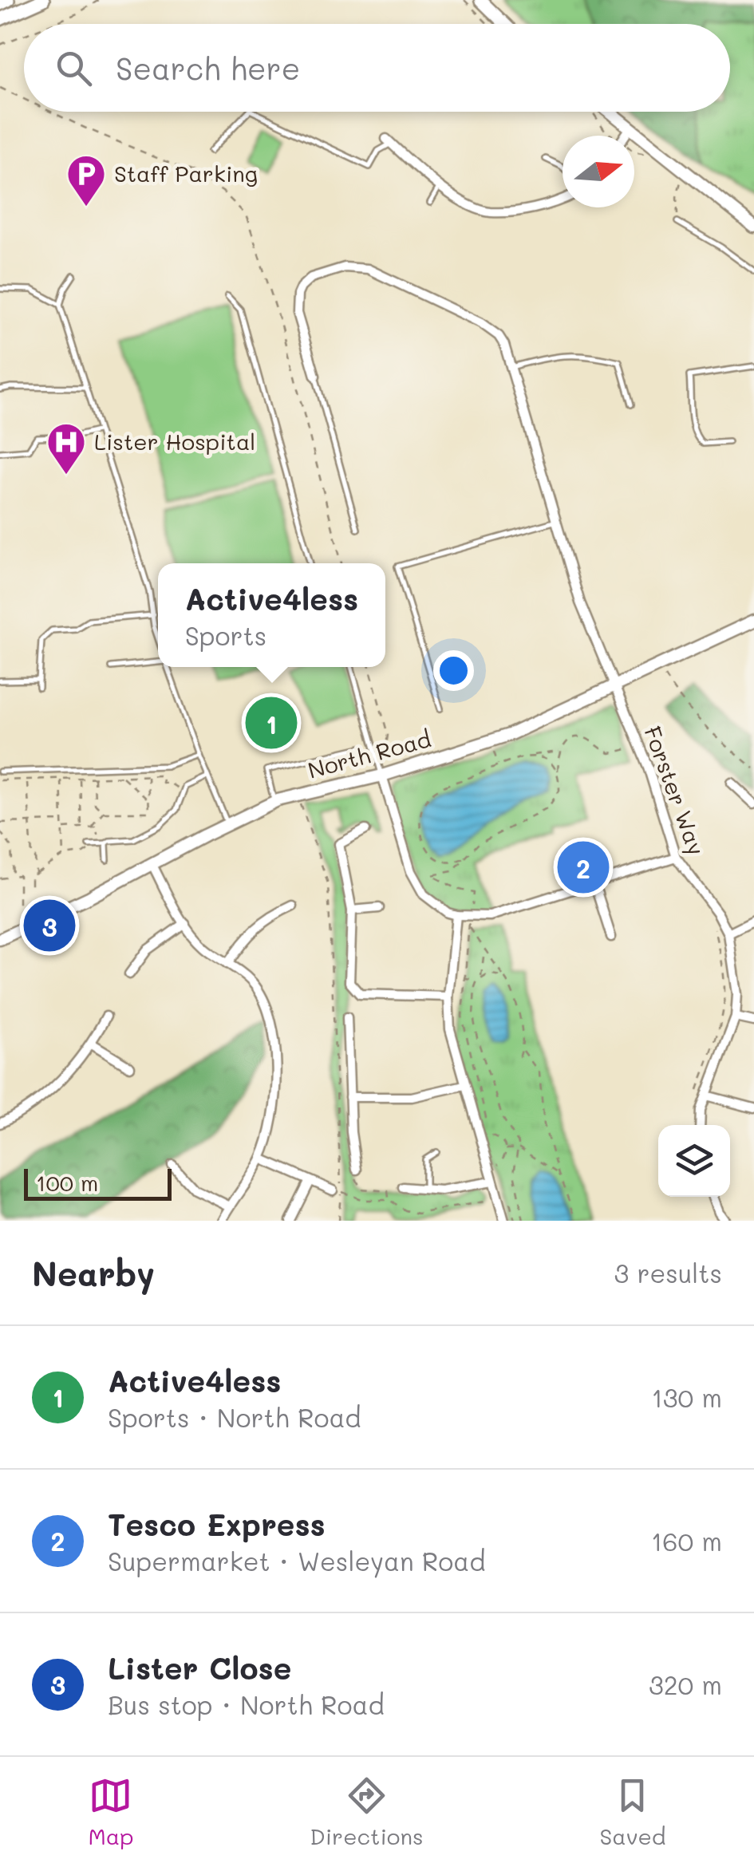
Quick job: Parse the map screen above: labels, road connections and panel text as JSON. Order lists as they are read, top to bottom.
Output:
{
  "streets": {
    "main road": ["North Road"],
    "street": ["Forster Way"]
  },
  "crossings": [
    ["North Road", "Forster Way"]
  ],
  "places": {
    "parking": ["Staff Parking"],
    "hospital": ["Lister Hospital"]
  },
  "scale_bar": "100 m",
  "north": "right",
  "page": {
    "search": "Search here",
    "popup": ["Active4less", "Sports"],
    "pins": ["1", "2", "3"],
    "scale": "100 m",
    "heading": ["Nearby", "3 results"],
    "list": [
      {
        "mark": "1",
        "name": "Active4less",
        "note": "Sports · North Road",
        "value": "130 m"
      },
      {
        "mark": "2",
        "name": "Tesco Express",
        "note": "Supermarket · Wesleyan Road",
        "value": "160 m"
      },
      {
        "mark": "3",
        "name": "Lister Close",
        "note": "Bus stop · North Road",
        "value": "320 m"
      }
    ],
    "nav": ["Map", "Directions", "Saved"]
  }
}
